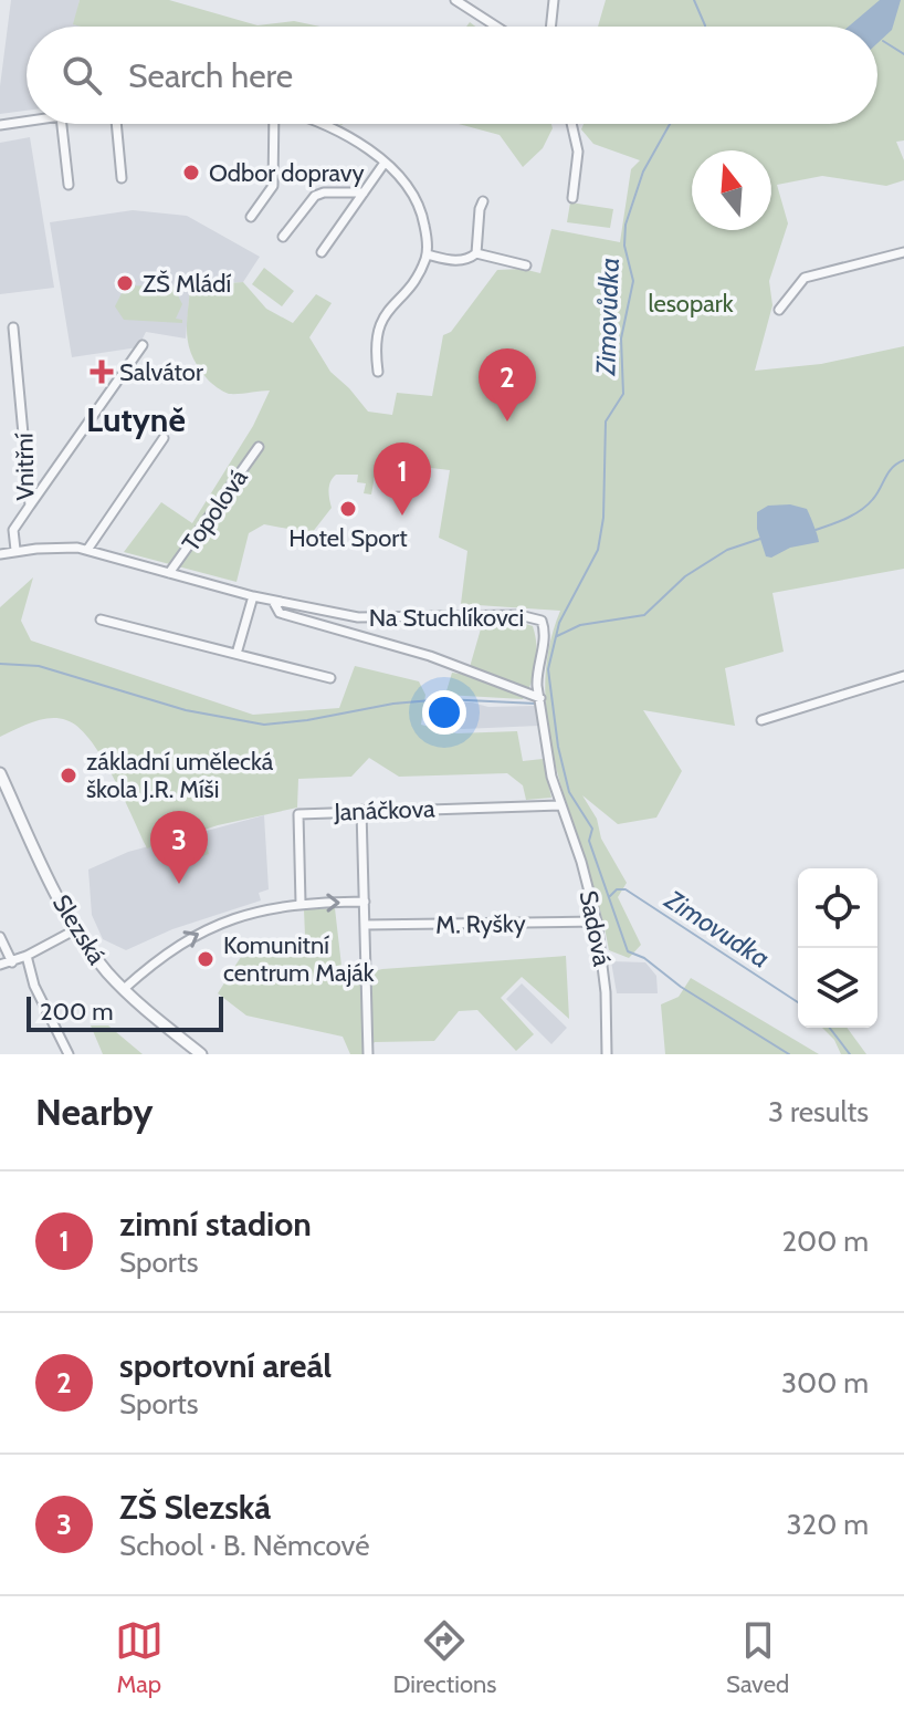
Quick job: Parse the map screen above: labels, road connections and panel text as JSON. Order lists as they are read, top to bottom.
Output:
{
  "streets": {
    "street": [
      "Vnitřní",
      "Topolová",
      "Na Stuchlíkovci",
      "Janáčkova",
      "M. Ryšky",
      "Sadová",
      "Slezská"
    ]
  },
  "crossings": [
    ["Vnitřní", "Na Stuchlíkovci"],
    ["Topolová", "Na Stuchlíkovci"],
    ["Na Stuchlíkovci", "Janáčkova"],
    ["Na Stuchlíkovci", "Sadová"],
    ["Janáčkova", "Sadová"],
    ["M. Ryšky", "Sadová"]
  ],
  "districts": ["Lutyně"],
  "water": ["Zimovůdka", "Zimovudka"],
  "parks": ["lesopark"],
  "places": {
    "other": [
      "Odbor dopravy",
      "ZŠ Mládí",
      "Hotel Sport",
      "základní umělecká škola J.R. Míši",
      "Komunitní centrum Maják"
    ],
    "health": ["Salvátor"]
  },
  "scale_bar": "200 m",
  "north": "top",
  "page": {
    "search": "Search here",
    "pins": ["2", "1", "3"],
    "scale": "200 m",
    "heading": ["Nearby", "3 results"],
    "list": [
      {
        "mark": "1",
        "name": "zimní stadion",
        "note": "Sports",
        "value": "200 m"
      },
      {
        "mark": "2",
        "name": "sportovní areál",
        "note": "Sports",
        "value": "300 m"
      },
      {
        "mark": "3",
        "name": "ZŠ Slezská",
        "note": "School · B. Němcové",
        "value": "320 m"
      }
    ],
    "nav": ["Map", "Directions", "Saved"]
  }
}
